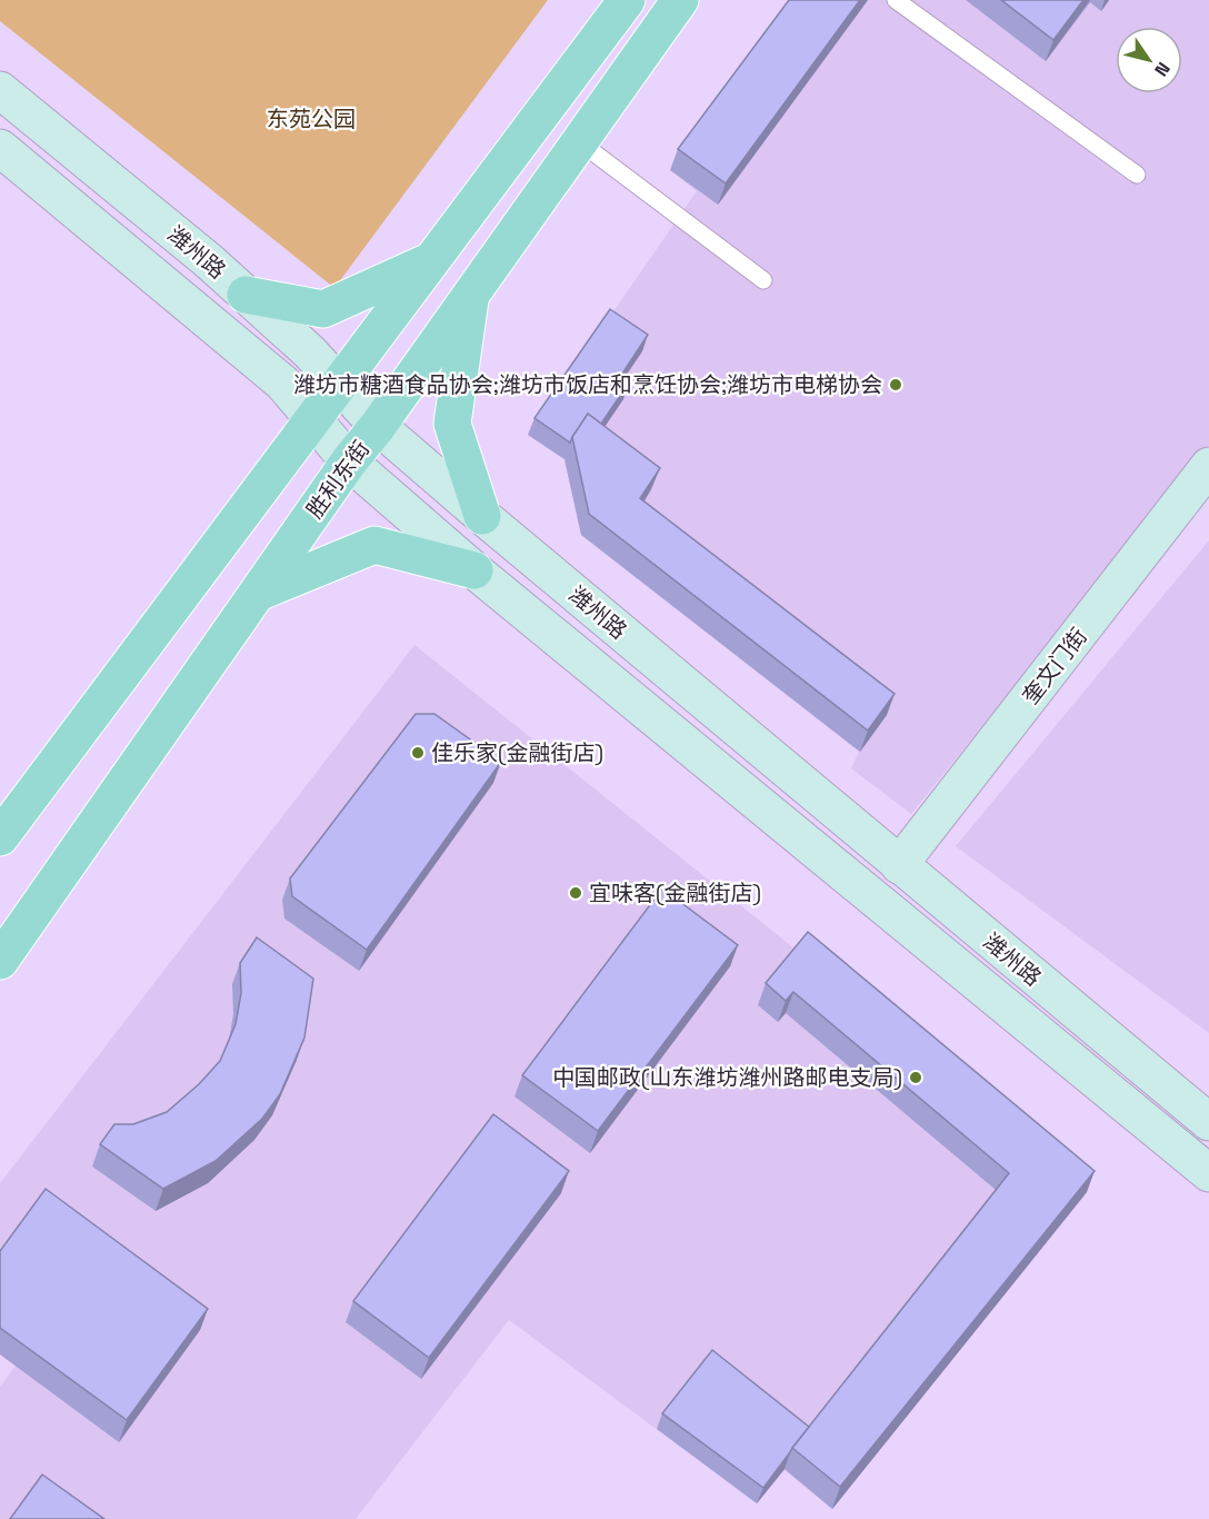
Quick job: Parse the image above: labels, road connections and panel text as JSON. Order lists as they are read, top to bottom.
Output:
{
  "streets": {
    "main road": ["潍州路", "胜利东街", "奎文门街"]
  },
  "crossings": [
    ["潍州路", "胜利东街"],
    ["潍州路", "奎文门街"]
  ],
  "parks": ["东苑公园"],
  "places": [
    "潍坊市糖酒食品协会;潍坊市饭店和烹饪协会;潍坊市电梯协会",
    "佳乐家(金融街店)",
    "宜味客(金融街店)",
    "中国邮政(山东潍坊潍州路邮电支局)"
  ],
  "north": "bottom right"
}
